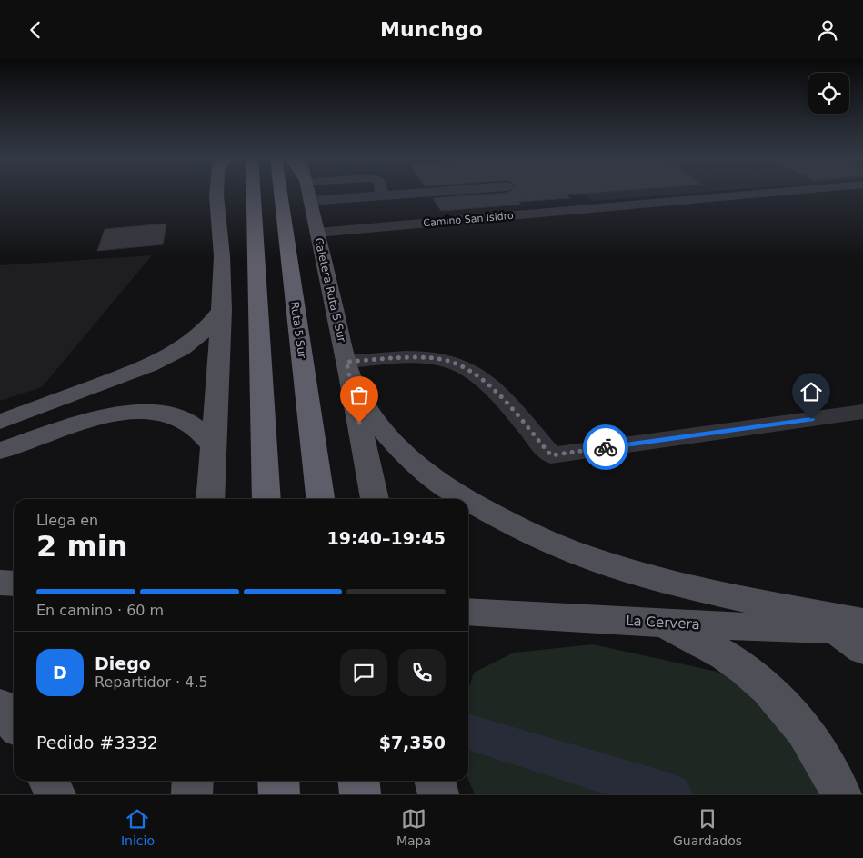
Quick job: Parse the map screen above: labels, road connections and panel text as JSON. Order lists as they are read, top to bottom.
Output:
{
  "streets": {
    "highway": ["Ruta 5 Sur"],
    "main road": ["Caletera Ruta 5 Sur", "La Cervera"],
    "street": ["Camino San Isidro"]
  },
  "crossings": [
    ["Camino San Isidro", "Caletera Ruta 5 Sur"]
  ],
  "page": {
    "header": "Munchgo",
    "heading": ["2 min", "Llega en", "19:40–19:45"],
    "panel": [
      "Diego",
      "Repartidor · 4.5",
      "Pedido #3332",
      "$7,350"
    ],
    "bar": "En camino · 60 m",
    "round": "D",
    "tabs": ["Inicio", "Mapa", "Guardados"]
  }
}
